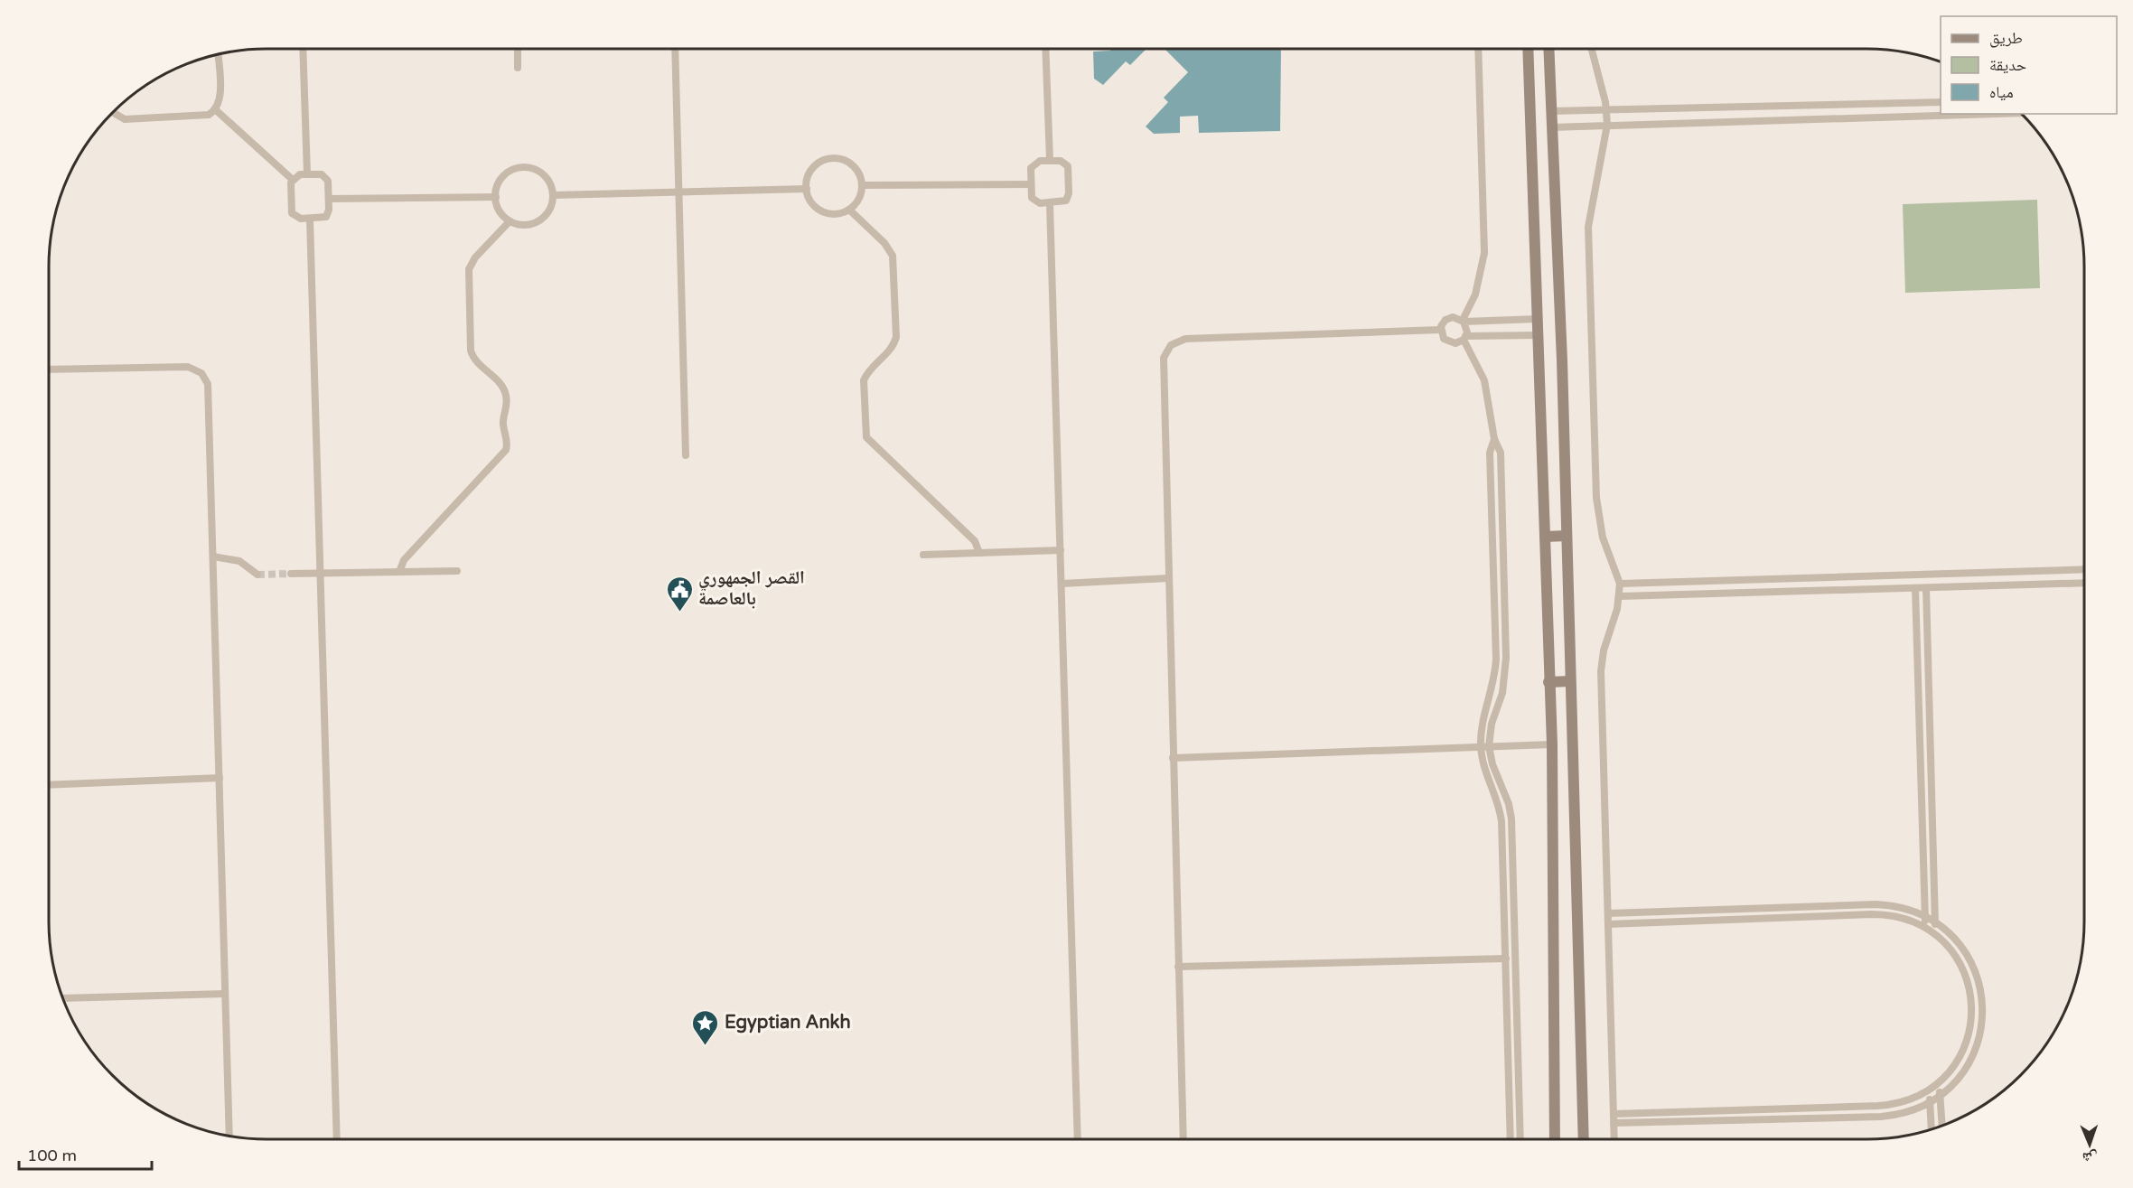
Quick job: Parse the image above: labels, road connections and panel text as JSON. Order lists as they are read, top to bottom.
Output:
{
  "places": {
    "public building": ["القصر الجمهوري بالعاصمة"],
    "place": ["Egyptian Ankh"]
  },
  "legend": ["طريق", "حديقة", "مياه"],
  "scale_bar": "100 m",
  "north": "bottom"
}
